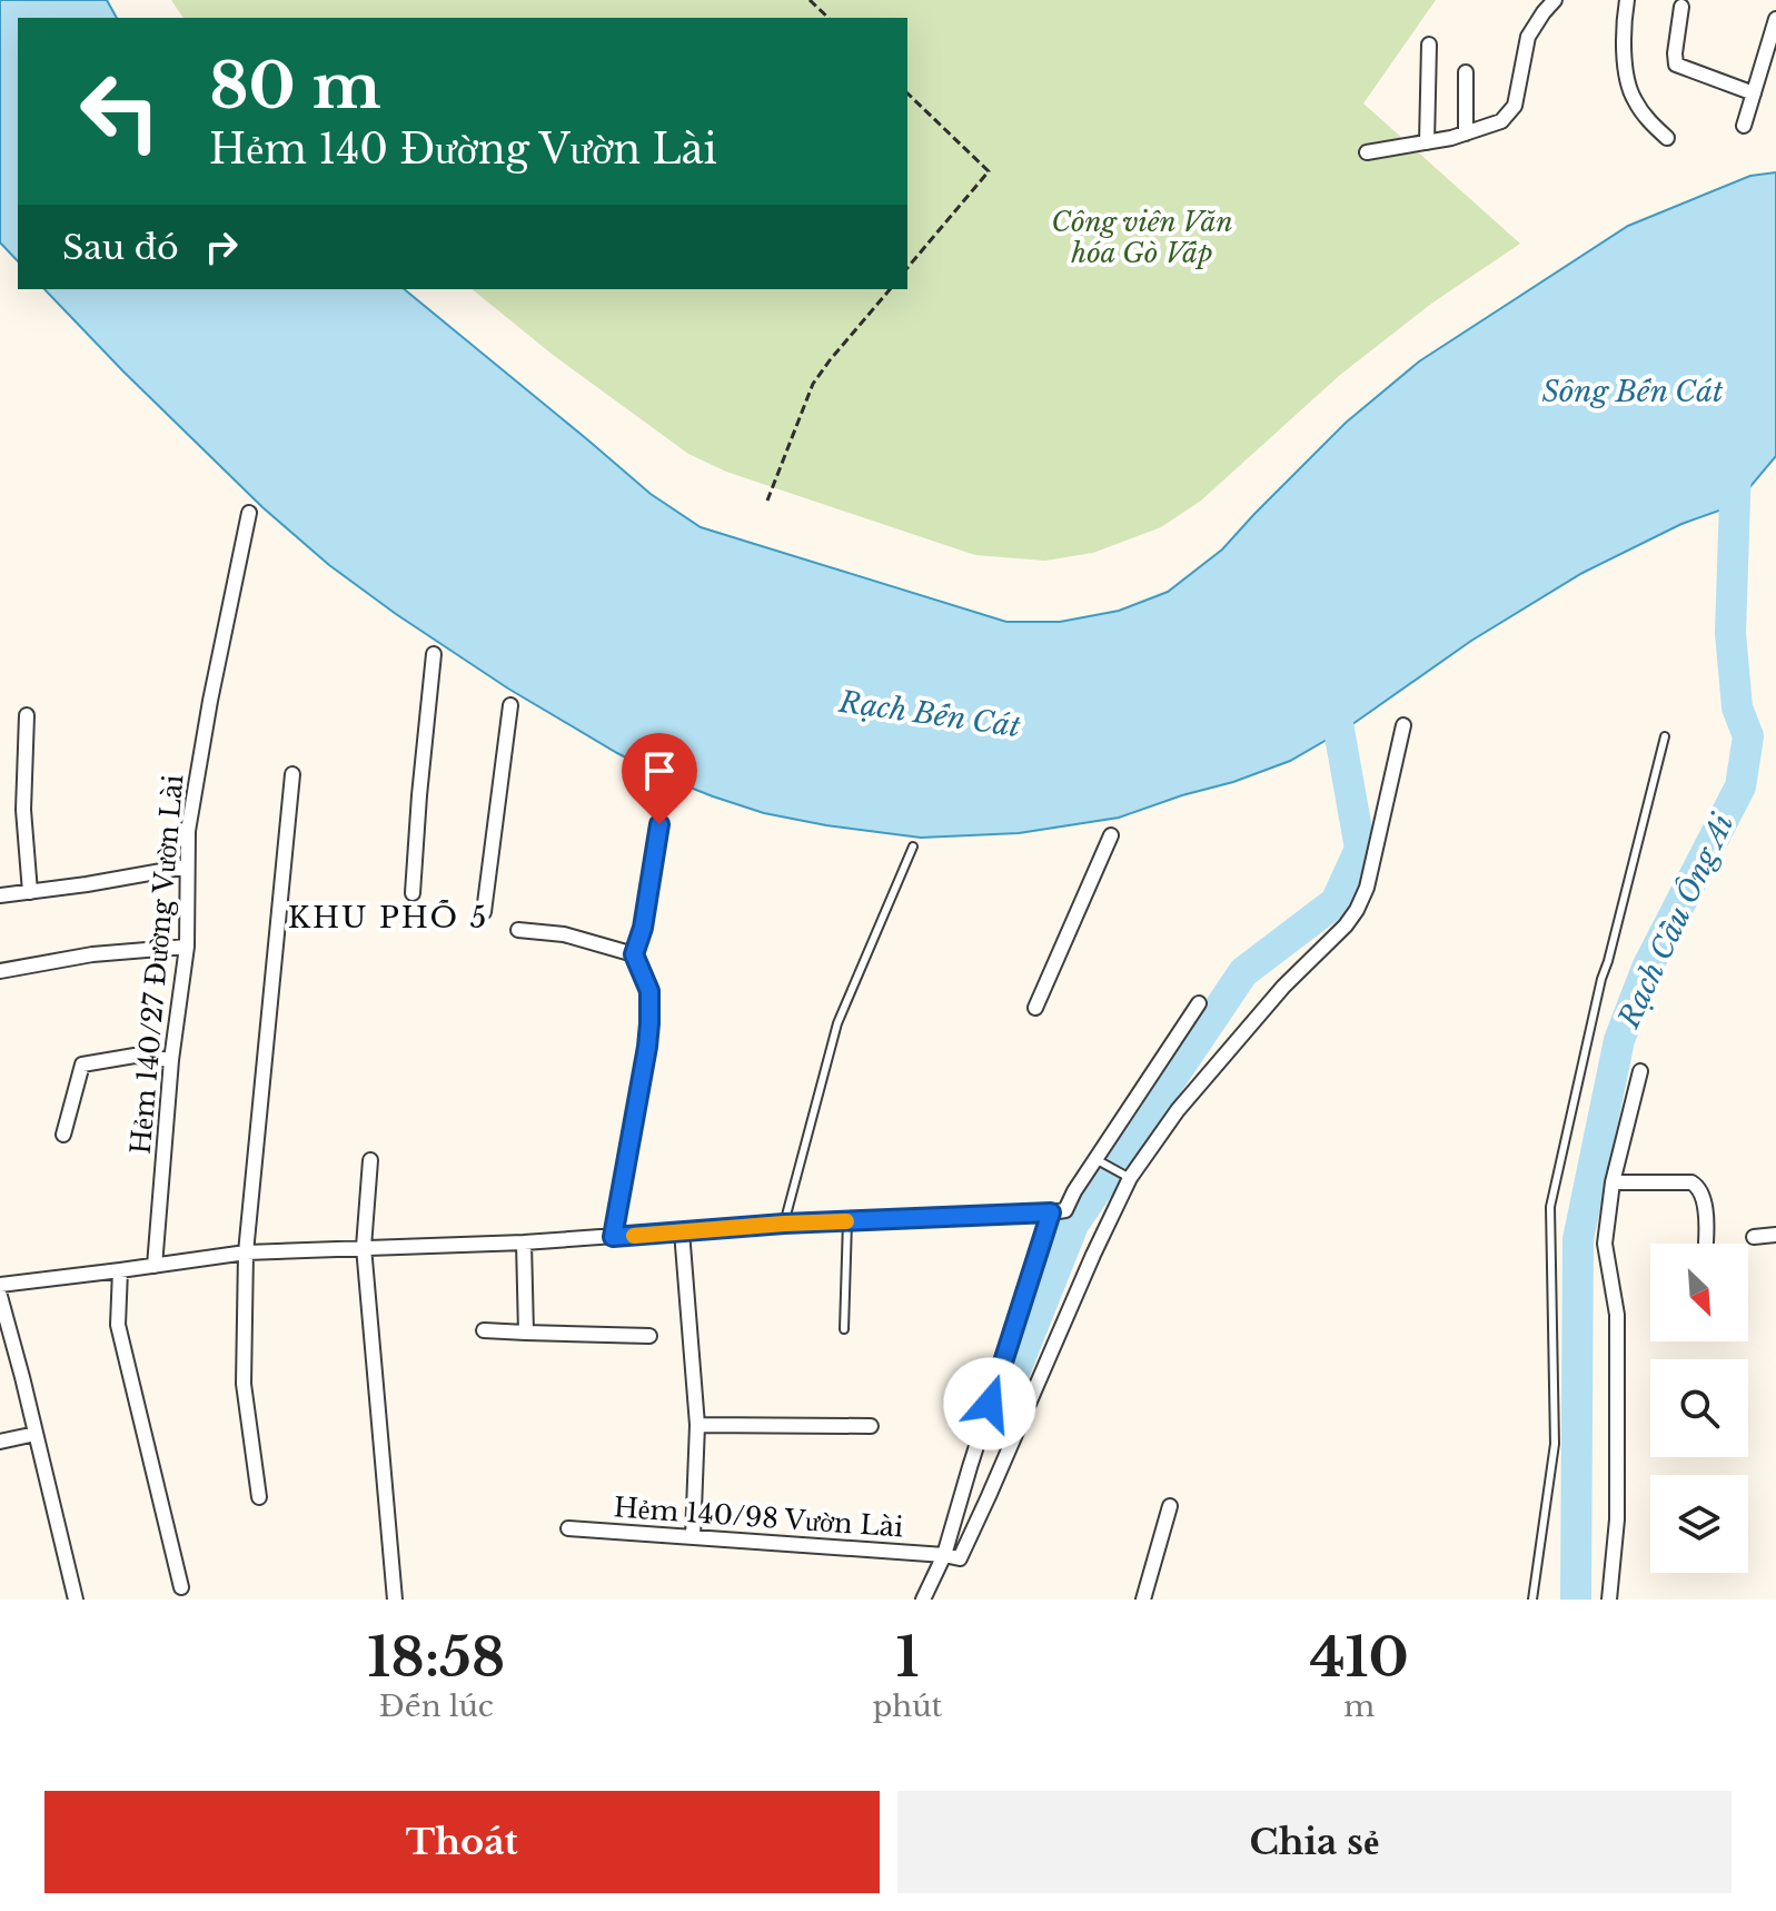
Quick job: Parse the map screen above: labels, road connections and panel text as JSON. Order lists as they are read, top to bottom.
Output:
{
  "streets": {
    "street": ["Hẻm 140/27 Đường Vườn Lài", "Hẻm 140/98 Vườn Lài"]
  },
  "districts": ["KHU PHỐ 5"],
  "water": ["Sông Bến Cát", "Rạch Bến Cát", "Rạch Cầu Ông Ai"],
  "parks": ["Công viên Văn hóa Gò Vấp"],
  "north": "bottom right",
  "page": {
    "turn": ["80 m", "Hẻm 140 Đường Vườn Lài"],
    "then": "Sau đó",
    "eta": [
      "18:58",
      "Đến lúc",
      "1",
      "phút",
      "410",
      "m"
    ],
    "buttons": ["Thoát", "Chia sẻ"]
  }
}
